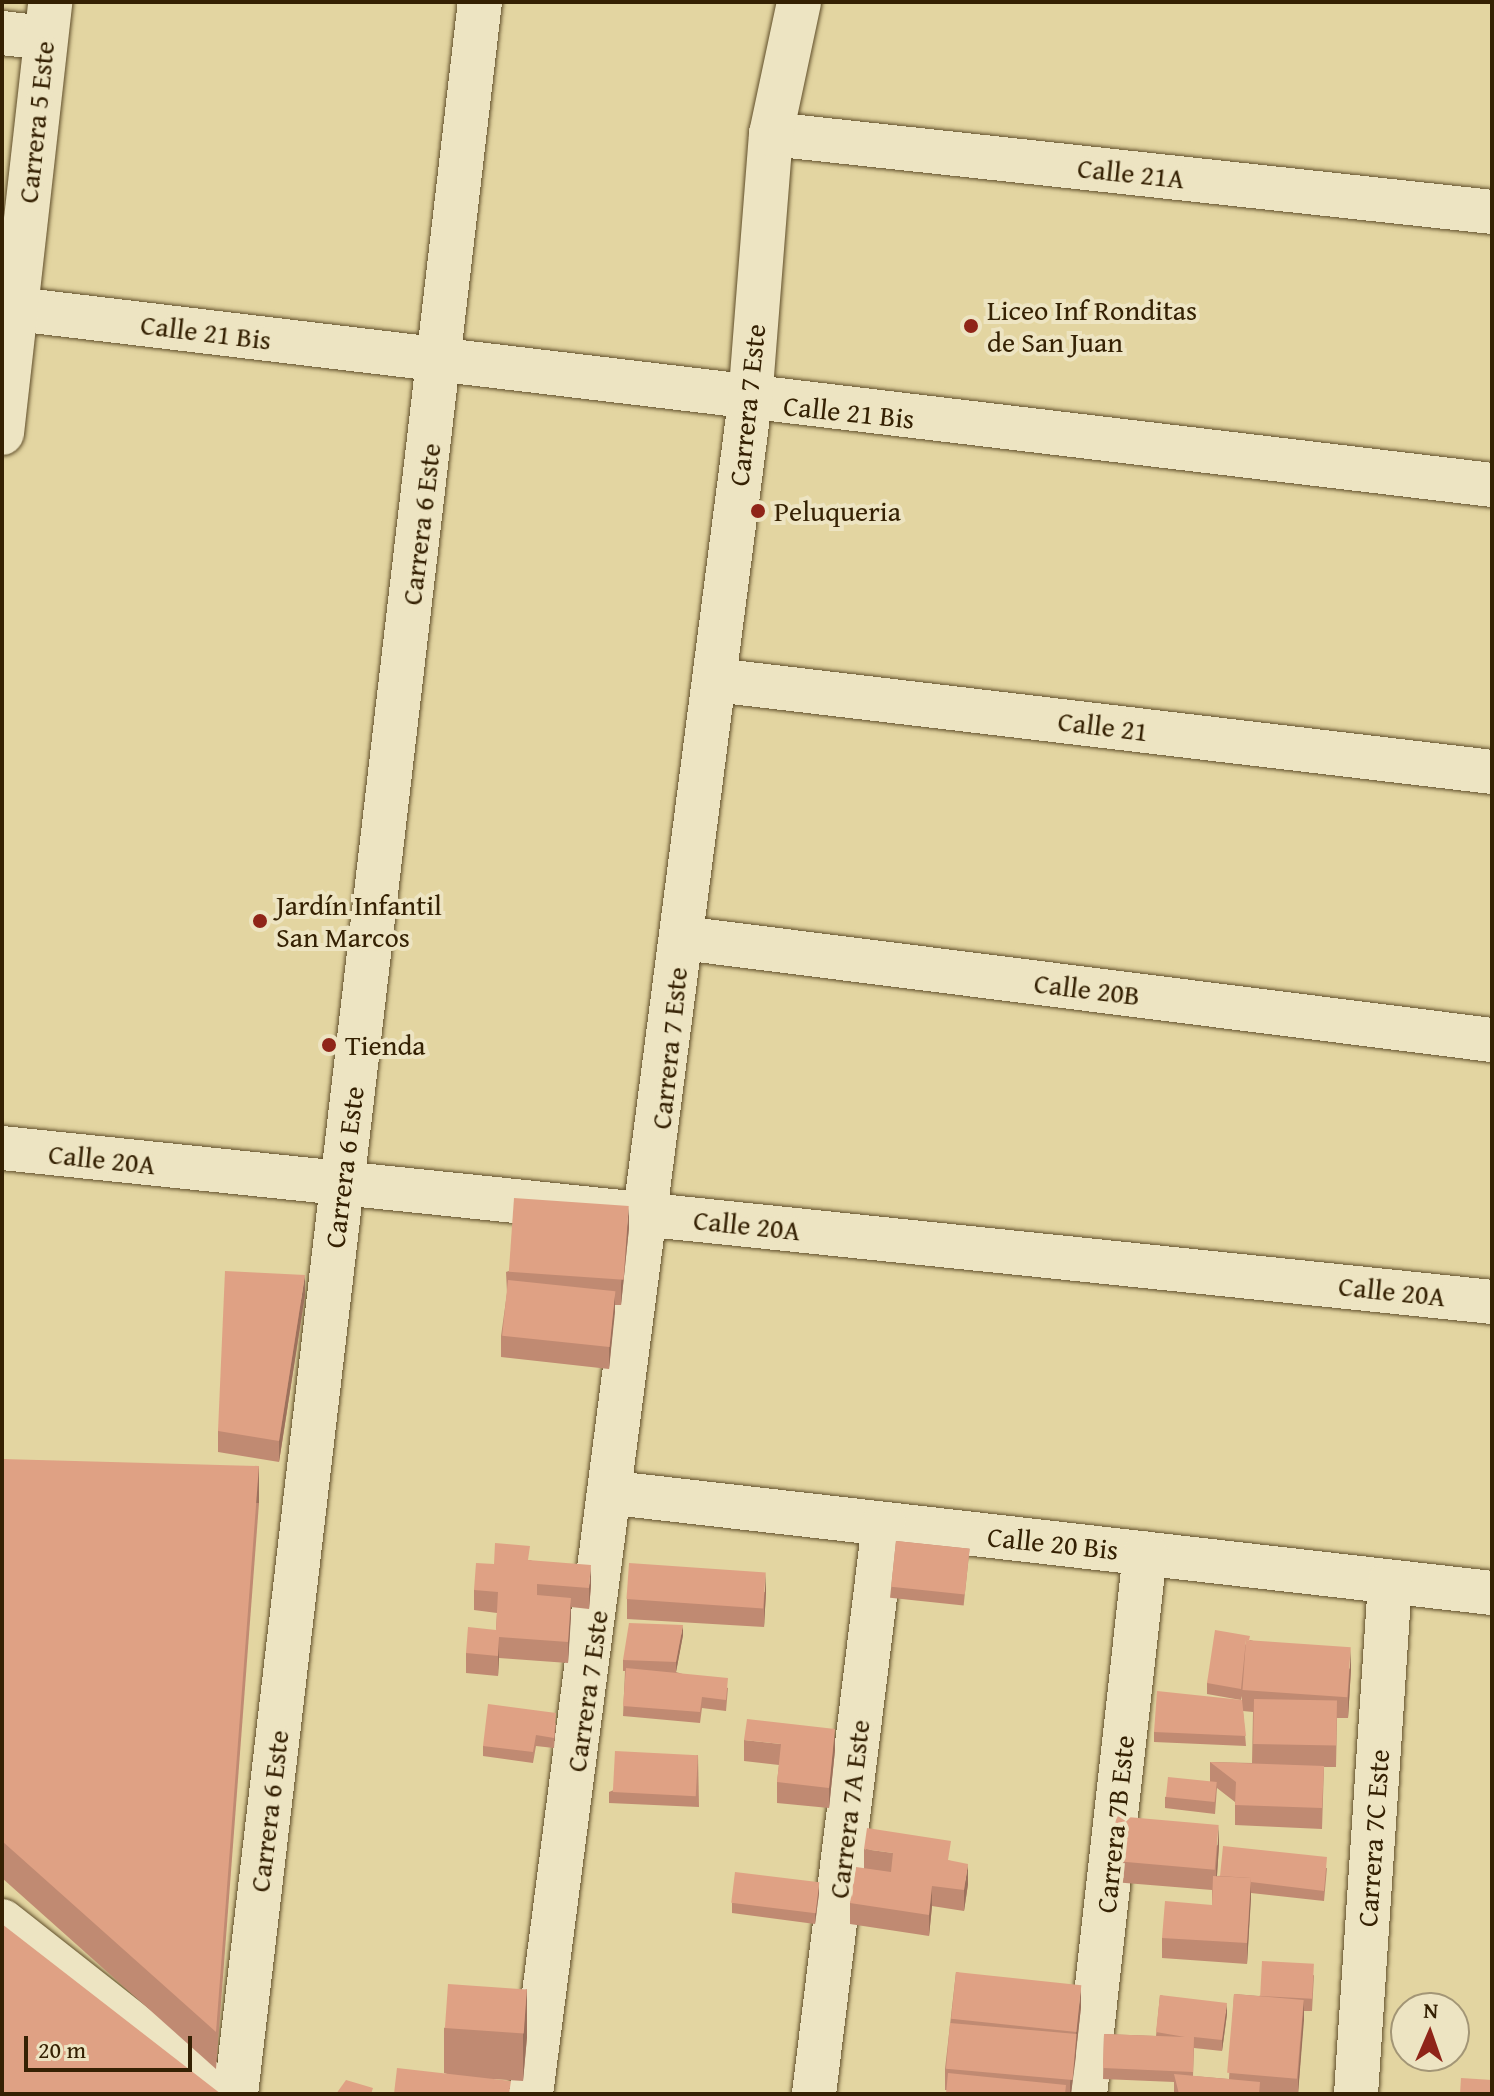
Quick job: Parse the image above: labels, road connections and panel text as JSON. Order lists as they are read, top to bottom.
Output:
{
  "streets": {
    "street": [
      "Carrera 5 Este",
      "Calle 21A",
      "Calle 21 Bis",
      "Carrera 7 Este",
      "Carrera 6 Este",
      "Calle 21",
      "Calle 20B",
      "Calle 20A",
      "Calle 20 Bis",
      "Carrera 7A Este",
      "Carrera 7B Este",
      "Carrera 7C Este"
    ]
  },
  "crossings": [
    ["Carrera 5 Este", "Calle 21 Bis"],
    ["Calle 21A", "Carrera 7 Este"],
    ["Calle 21 Bis", "Carrera 7 Este"],
    ["Calle 21 Bis", "Carrera 6 Este"],
    ["Carrera 7 Este", "Calle 21"],
    ["Carrera 7 Este", "Calle 20B"],
    ["Carrera 7 Este", "Calle 20A"],
    ["Carrera 7 Este", "Calle 20 Bis"],
    ["Carrera 6 Este", "Calle 20A"],
    ["Calle 20 Bis", "Carrera 7A Este"],
    ["Calle 20 Bis", "Carrera 7B Este"],
    ["Calle 20 Bis", "Carrera 7C Este"]
  ],
  "places": [
    "Liceo Inf Ronditas de San Juan",
    "Peluqueria",
    "Jardín Infantil San Marcos",
    "Tienda"
  ],
  "scale_bar": "20 m",
  "north": "top"
}
